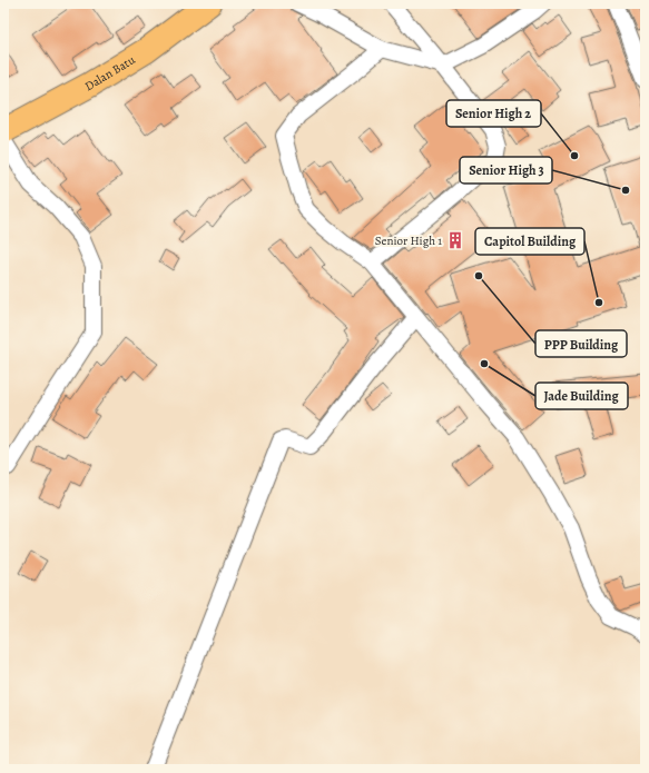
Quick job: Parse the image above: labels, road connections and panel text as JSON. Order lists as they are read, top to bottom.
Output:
{
  "streets": {
    "main road": ["Dalan Batu"]
  },
  "places": {
    "other": [
      "Senior High 2",
      "Senior High 3",
      "PPP Building",
      "Capitol Building",
      "Jade Building"
    ],
    "building": ["Senior High 1"]
  }
}
